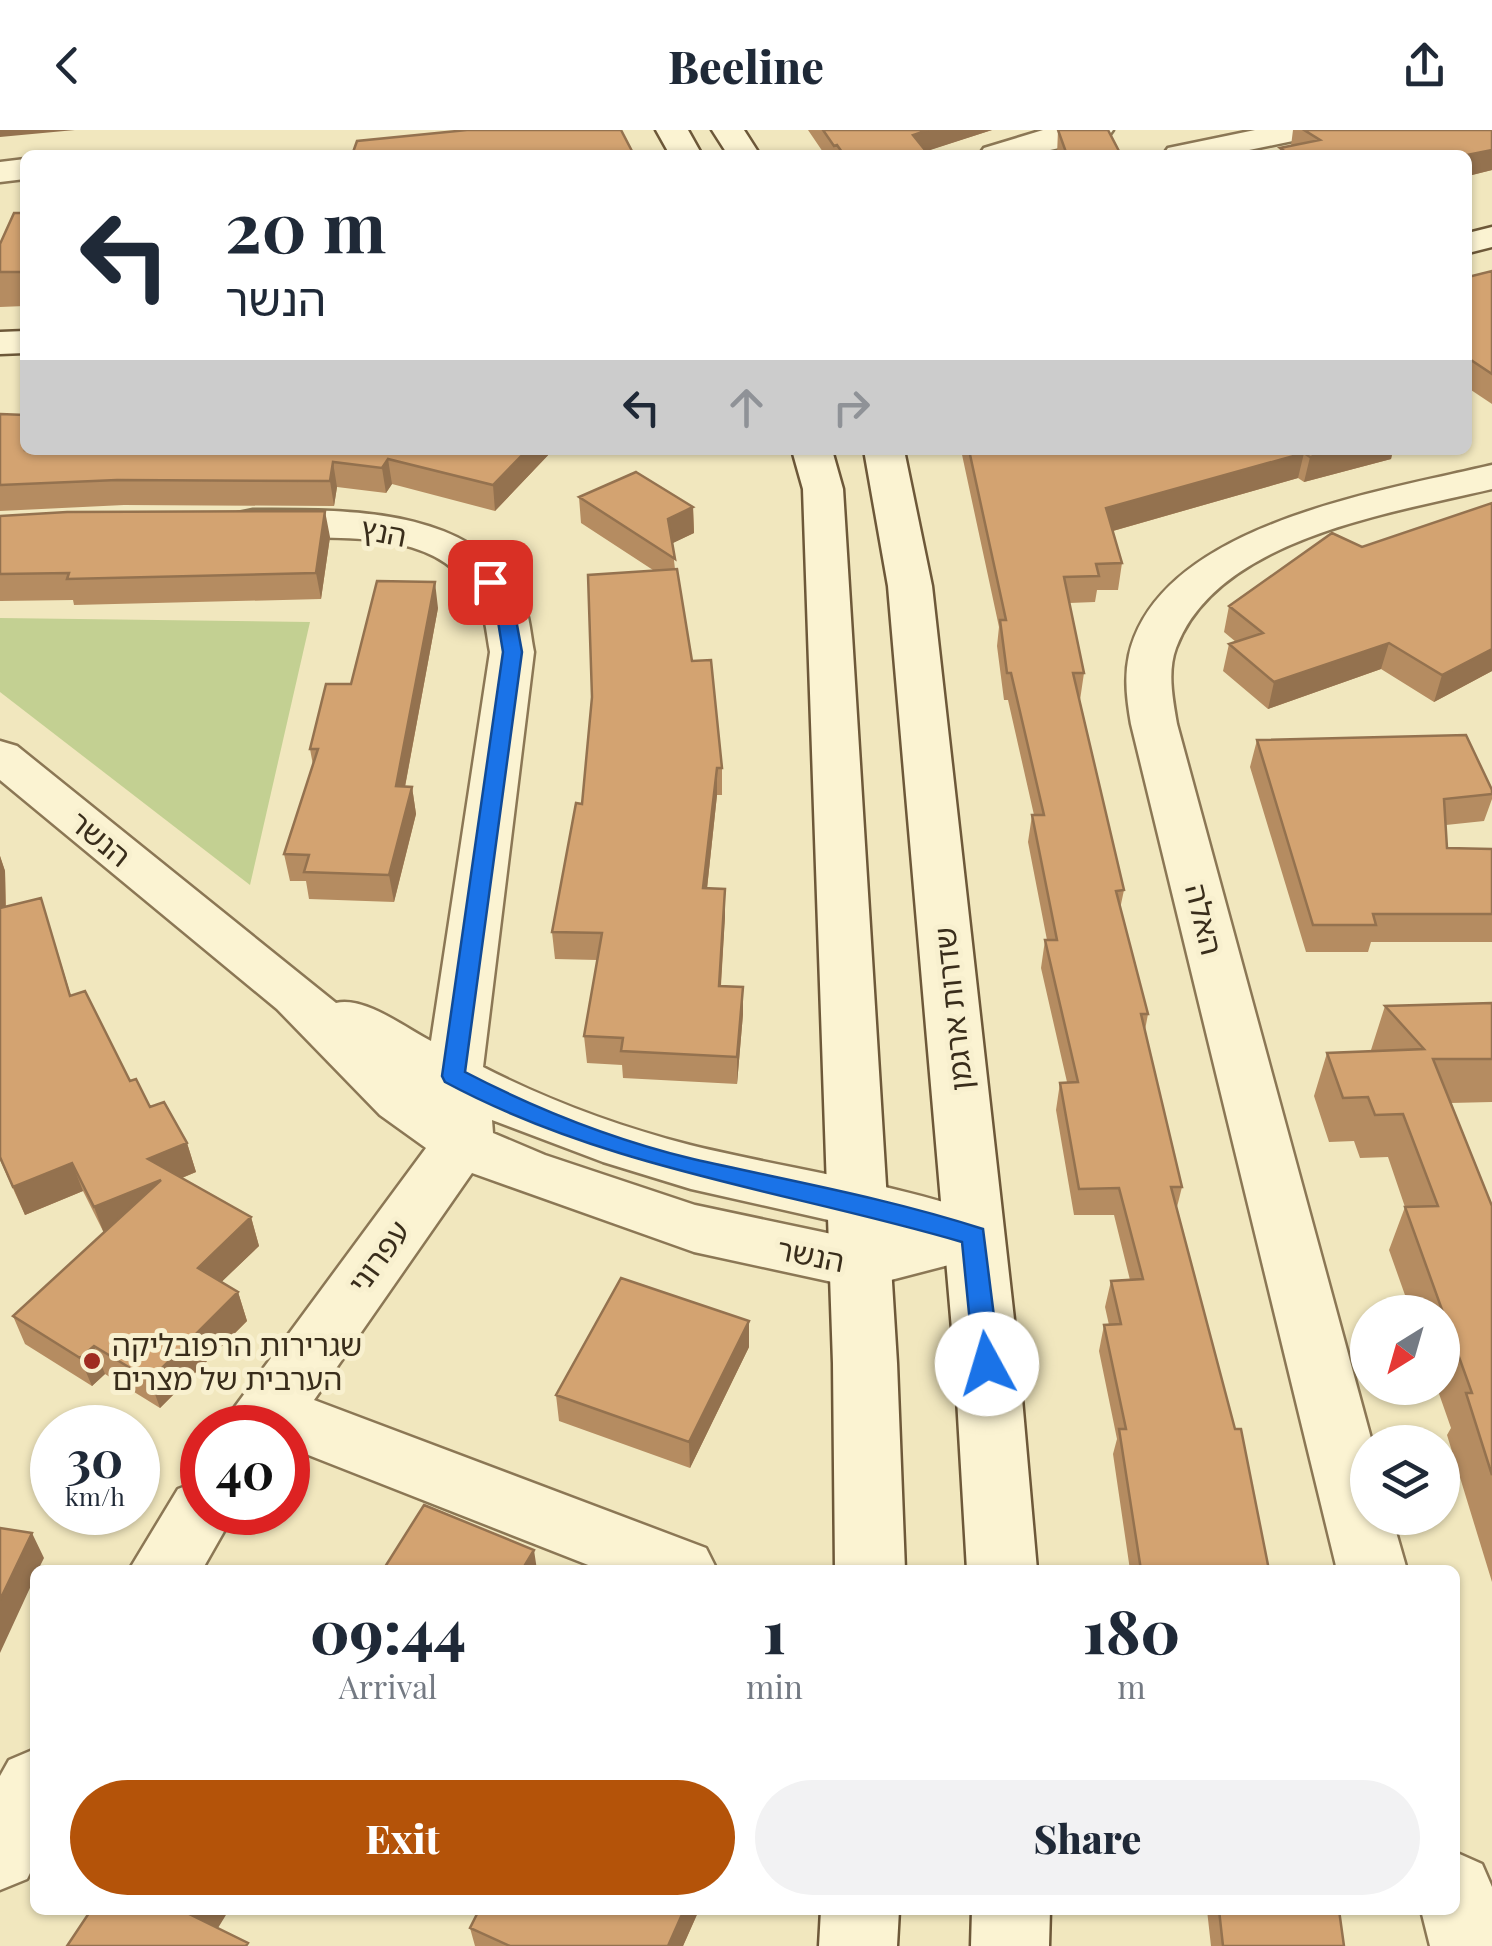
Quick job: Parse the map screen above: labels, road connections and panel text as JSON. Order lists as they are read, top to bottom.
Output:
{
  "streets": {
    "street": [
      "הנץ",
      "הנשר",
      "האלה",
      "שדרות ארגמן",
      "עפרוני"
    ]
  },
  "crossings": [
    ["הנץ", "הנשר"],
    ["הנשר", "שדרות ארגמן"],
    ["הנשר", "עפרוני"]
  ],
  "places": ["שגרירות הרפובליקה הערבית של מצרים"],
  "north": "bottom left",
  "page": {
    "header": "Beeline",
    "turn": ["20 m", "הנשר"],
    "speed": "30 km/h",
    "limit": "40",
    "eta": [
      "09:44",
      "Arrival",
      "1",
      "min",
      "180",
      "m"
    ],
    "buttons": ["Exit", "Share"]
  }
}
